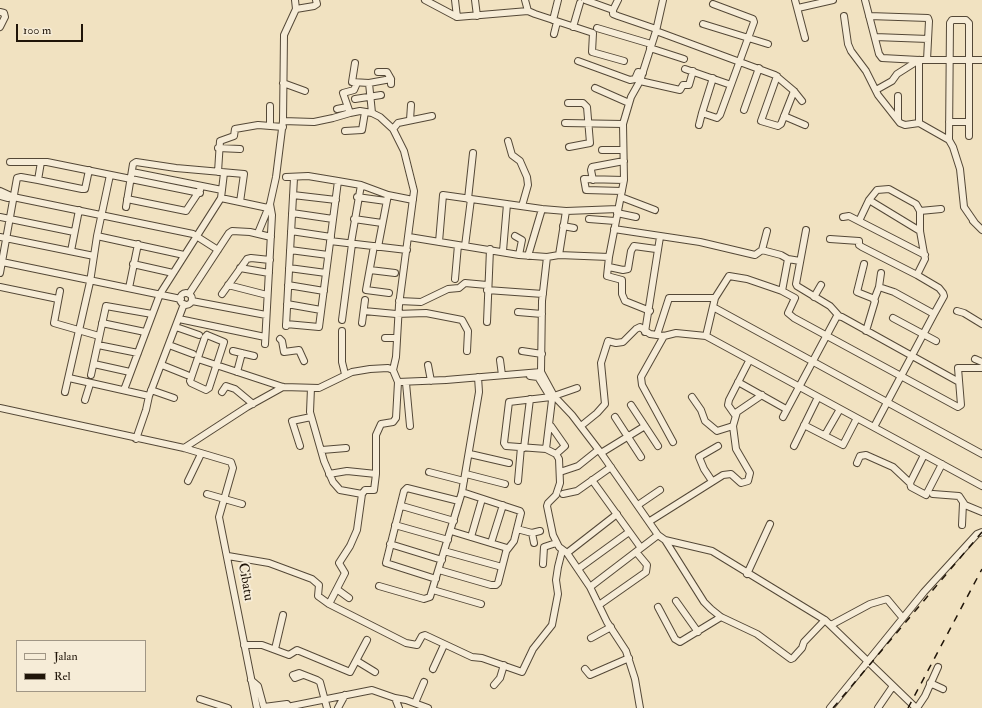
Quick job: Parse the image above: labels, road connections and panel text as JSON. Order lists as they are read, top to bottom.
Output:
{
  "streets": {
    "street": ["Cibatu"]
  },
  "legend": ["Jalan", "Rel"],
  "scale_bar": "100 m"
}
